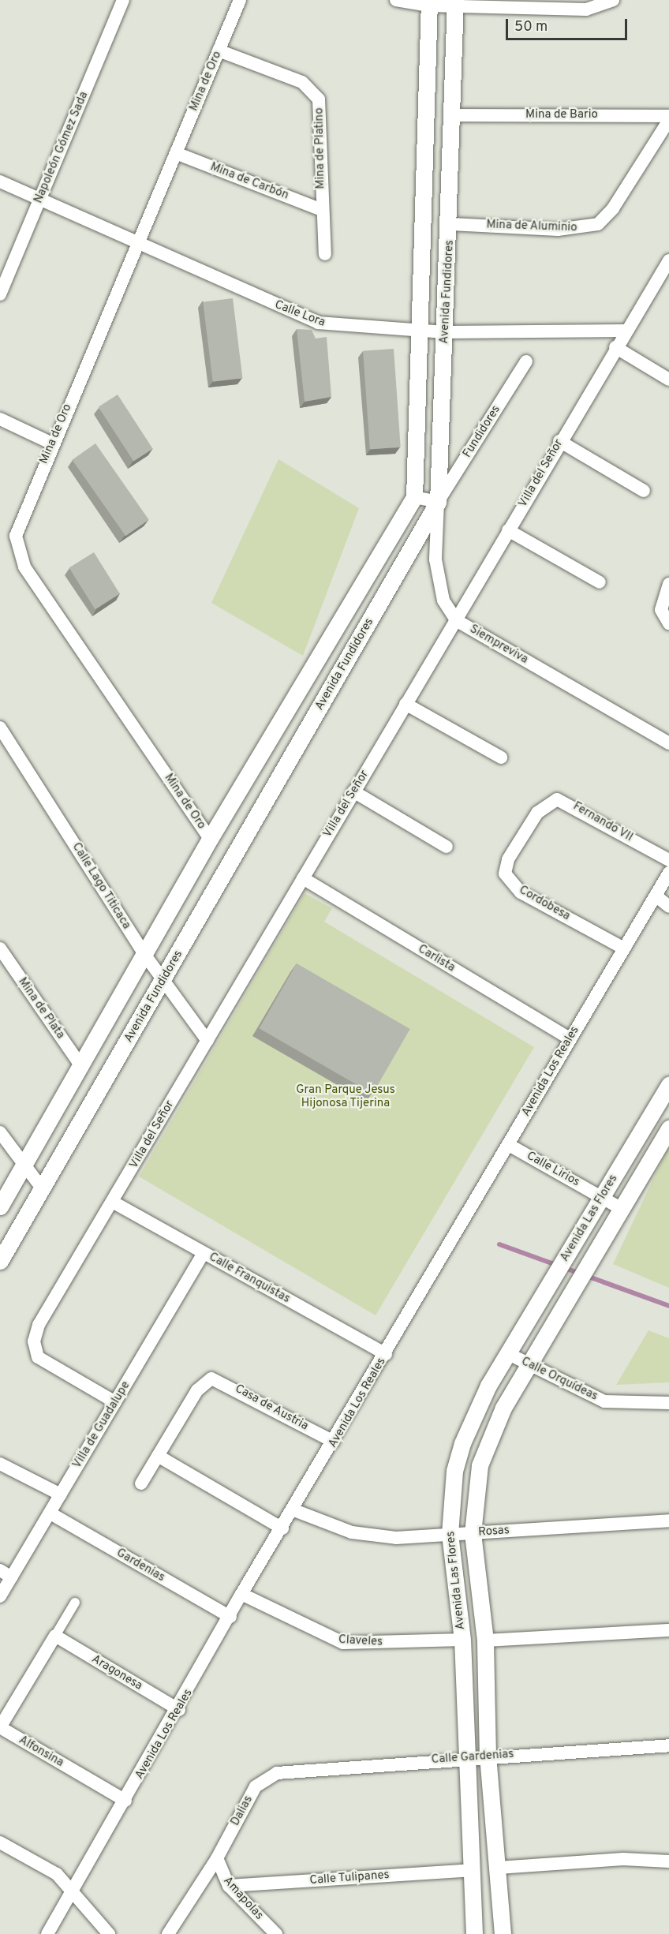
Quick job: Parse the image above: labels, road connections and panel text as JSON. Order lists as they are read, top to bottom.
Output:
{
  "streets": {
    "street": [
      "Mina de Oro",
      "Mina de Bario",
      "Napoleón Gómez Sada",
      "Mina de Platino",
      "Mina de Carbón",
      "Mina de Aluminio",
      "Avenida Fundidores",
      "Calle Lora",
      "Fundidores",
      "Villa del Señor",
      "Siempreviva",
      "Fernando VII",
      "Calle Lago Titicaca",
      "Cordobesa",
      "Carlista",
      "Mina de Plata",
      "Avenida Los Reales",
      "Calle Lirios",
      "Avenida Las Flores",
      "Calle Franquistas",
      "Calle Orquídeas",
      "Casa de Austria",
      "Villa de Guadalupe",
      "Rosas",
      "Gardenias",
      "Claveles",
      "Aragonesa",
      "Alfonsina",
      "Calle Gardenias",
      "Dalias",
      "Calle Tulipanes",
      "Amapolas"
    ]
  },
  "crossings": [
    ["Mina de Oro", "Mina de Platino"],
    ["Mina de Oro", "Mina de Carbón"],
    ["Mina de Oro", "Calle Lora"],
    ["Mina de Bario", "Avenida Fundidores"],
    ["Napoleón Gómez Sada", "Calle Lora"],
    ["Mina de Platino", "Mina de Carbón"],
    ["Mina de Aluminio", "Avenida Fundidores"],
    ["Avenida Fundidores", "Calle Lora"],
    ["Avenida Fundidores", "Fundidores"],
    ["Avenida Fundidores", "Siempreviva"],
    ["Avenida Fundidores", "Calle Lago Titicaca"],
    ["Calle Lora", "Villa del Señor"],
    ["Fundidores", "Siempreviva"],
    ["Villa del Señor", "Siempreviva"],
    ["Villa del Señor", "Calle Lago Titicaca"],
    ["Villa del Señor", "Carlista"],
    ["Villa del Señor", "Calle Franquistas"],
    ["Villa del Señor", "Villa de Guadalupe"],
    ["Fernando VII", "Cordobesa"],
    ["Cordobesa", "Avenida Los Reales"],
    ["Carlista", "Avenida Los Reales"],
    ["Avenida Los Reales", "Calle Lirios"],
    ["Avenida Los Reales", "Calle Franquistas"],
    ["Avenida Los Reales", "Casa de Austria"],
    ["Avenida Los Reales", "Rosas"],
    ["Avenida Los Reales", "Gardenias"],
    ["Avenida Los Reales", "Claveles"],
    ["Avenida Los Reales", "Aragonesa"],
    ["Avenida Los Reales", "Alfonsina"],
    ["Calle Lirios", "Avenida Las Flores"],
    ["Avenida Las Flores", "Calle Orquídeas"],
    ["Avenida Las Flores", "Rosas"],
    ["Avenida Las Flores", "Claveles"],
    ["Avenida Las Flores", "Calle Gardenias"],
    ["Avenida Las Flores", "Calle Tulipanes"],
    ["Calle Franquistas", "Villa de Guadalupe"],
    ["Villa de Guadalupe", "Gardenias"],
    ["Aragonesa", "Alfonsina"],
    ["Calle Gardenias", "Dalias"],
    ["Dalias", "Amapolas"],
    ["Calle Tulipanes", "Amapolas"]
  ],
  "parks": ["Gran Parque Jesus Hijonosa Tijerina"],
  "scale_bar": "50 m"
}
